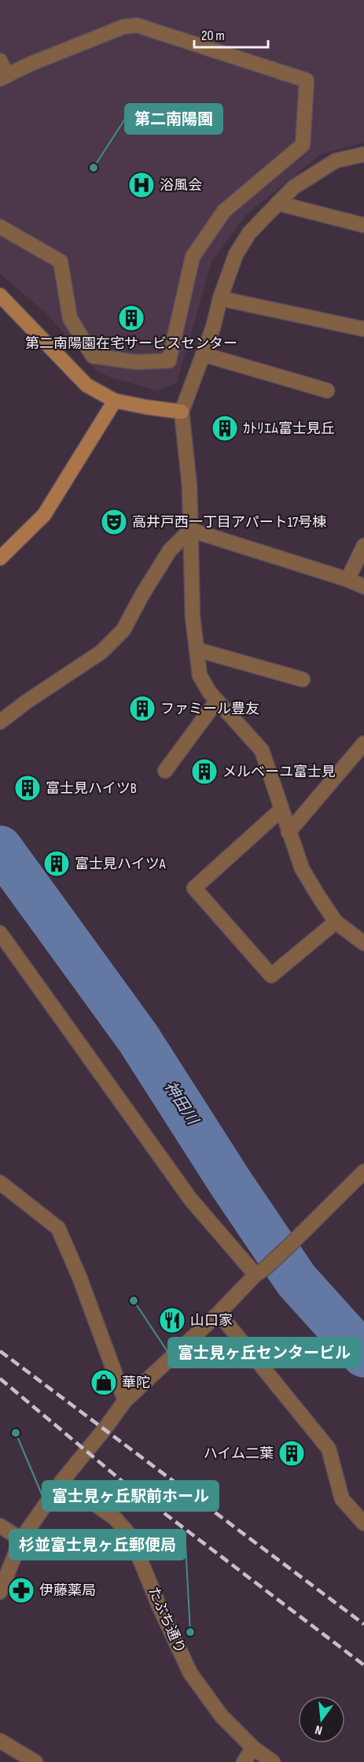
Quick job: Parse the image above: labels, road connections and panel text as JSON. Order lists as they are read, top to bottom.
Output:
{
  "streets": {
    "street": ["たぶち通り"]
  },
  "water": ["神田川"],
  "places": {
    "other": [
      "第二南陽園",
      "富士見ヶ丘センタービル",
      "富士見ヶ丘駅前ホール",
      "杉並富士見ヶ丘郵便局"
    ],
    "hospital": ["浴風会"],
    "building": [
      "第二南陽園在宅サービスセンター",
      "ｶﾄﾘｴﾑ富士見丘",
      "ファミール豊友",
      "メルベーユ富士見",
      "富士見ハイツB",
      "富士見ハイツA",
      "ハイム二葉"
    ],
    "theatre": ["高井戸西一丁目アパート17号棟"],
    "restaurant": ["山口家"],
    "shop": ["華陀"],
    "pharmacy": ["伊藤薬局"]
  },
  "scale_bar": "20 m",
  "north": "bottom"
}
